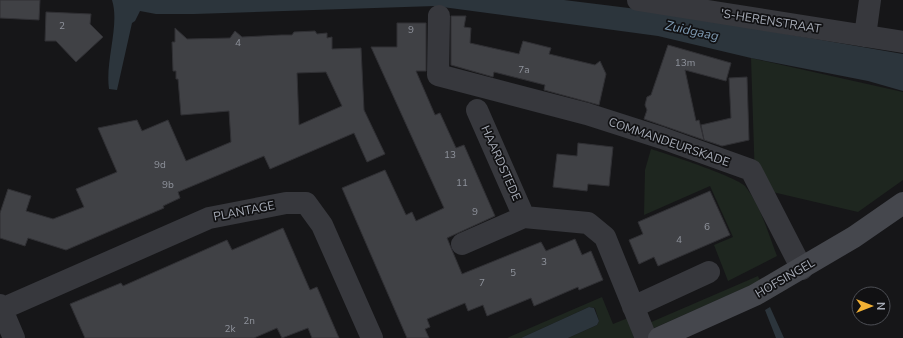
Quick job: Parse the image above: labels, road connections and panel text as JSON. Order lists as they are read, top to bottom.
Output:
{
  "streets": {
    "street": [
      "'S-HERENSTRAAT",
      "COMMANDEURSKADE",
      "HAARDSTEDE",
      "PLANTAGE",
      "HOFSINGEL"
    ]
  },
  "crossings": [
    ["COMMANDEURSKADE", "HOFSINGEL"]
  ],
  "water": ["Zuidgaag"],
  "house_numbers": [
    "2",
    "9",
    "4",
    "13m",
    "7a",
    "13",
    "9d",
    "11",
    "9b",
    "9",
    "6",
    "4",
    "3",
    "5",
    "7",
    "2n",
    "2k"
  ],
  "north": "right"
}
